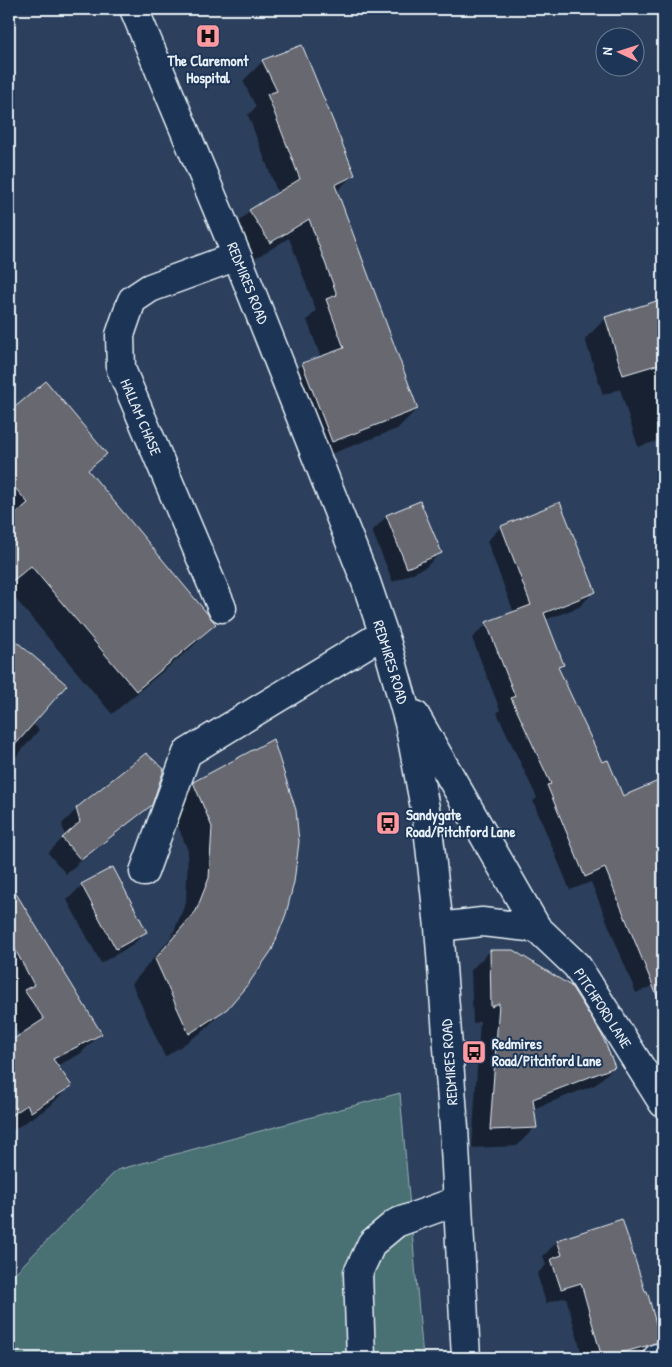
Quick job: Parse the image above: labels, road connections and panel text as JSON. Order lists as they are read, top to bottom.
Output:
{
  "streets": {
    "street": ["REDMIRES ROAD", "HALLAM CHASE", "PITCHFORD LANE"]
  },
  "crossings": [
    ["REDMIRES ROAD", "HALLAM CHASE"],
    ["REDMIRES ROAD", "PITCHFORD LANE"]
  ],
  "places": {
    "hospital": ["The Claremont Hospital"],
    "bus stop": ["Sandygate Road/Pitchford Lane", "Redmires Road/Pitchford Lane"]
  },
  "north": "left"
}
